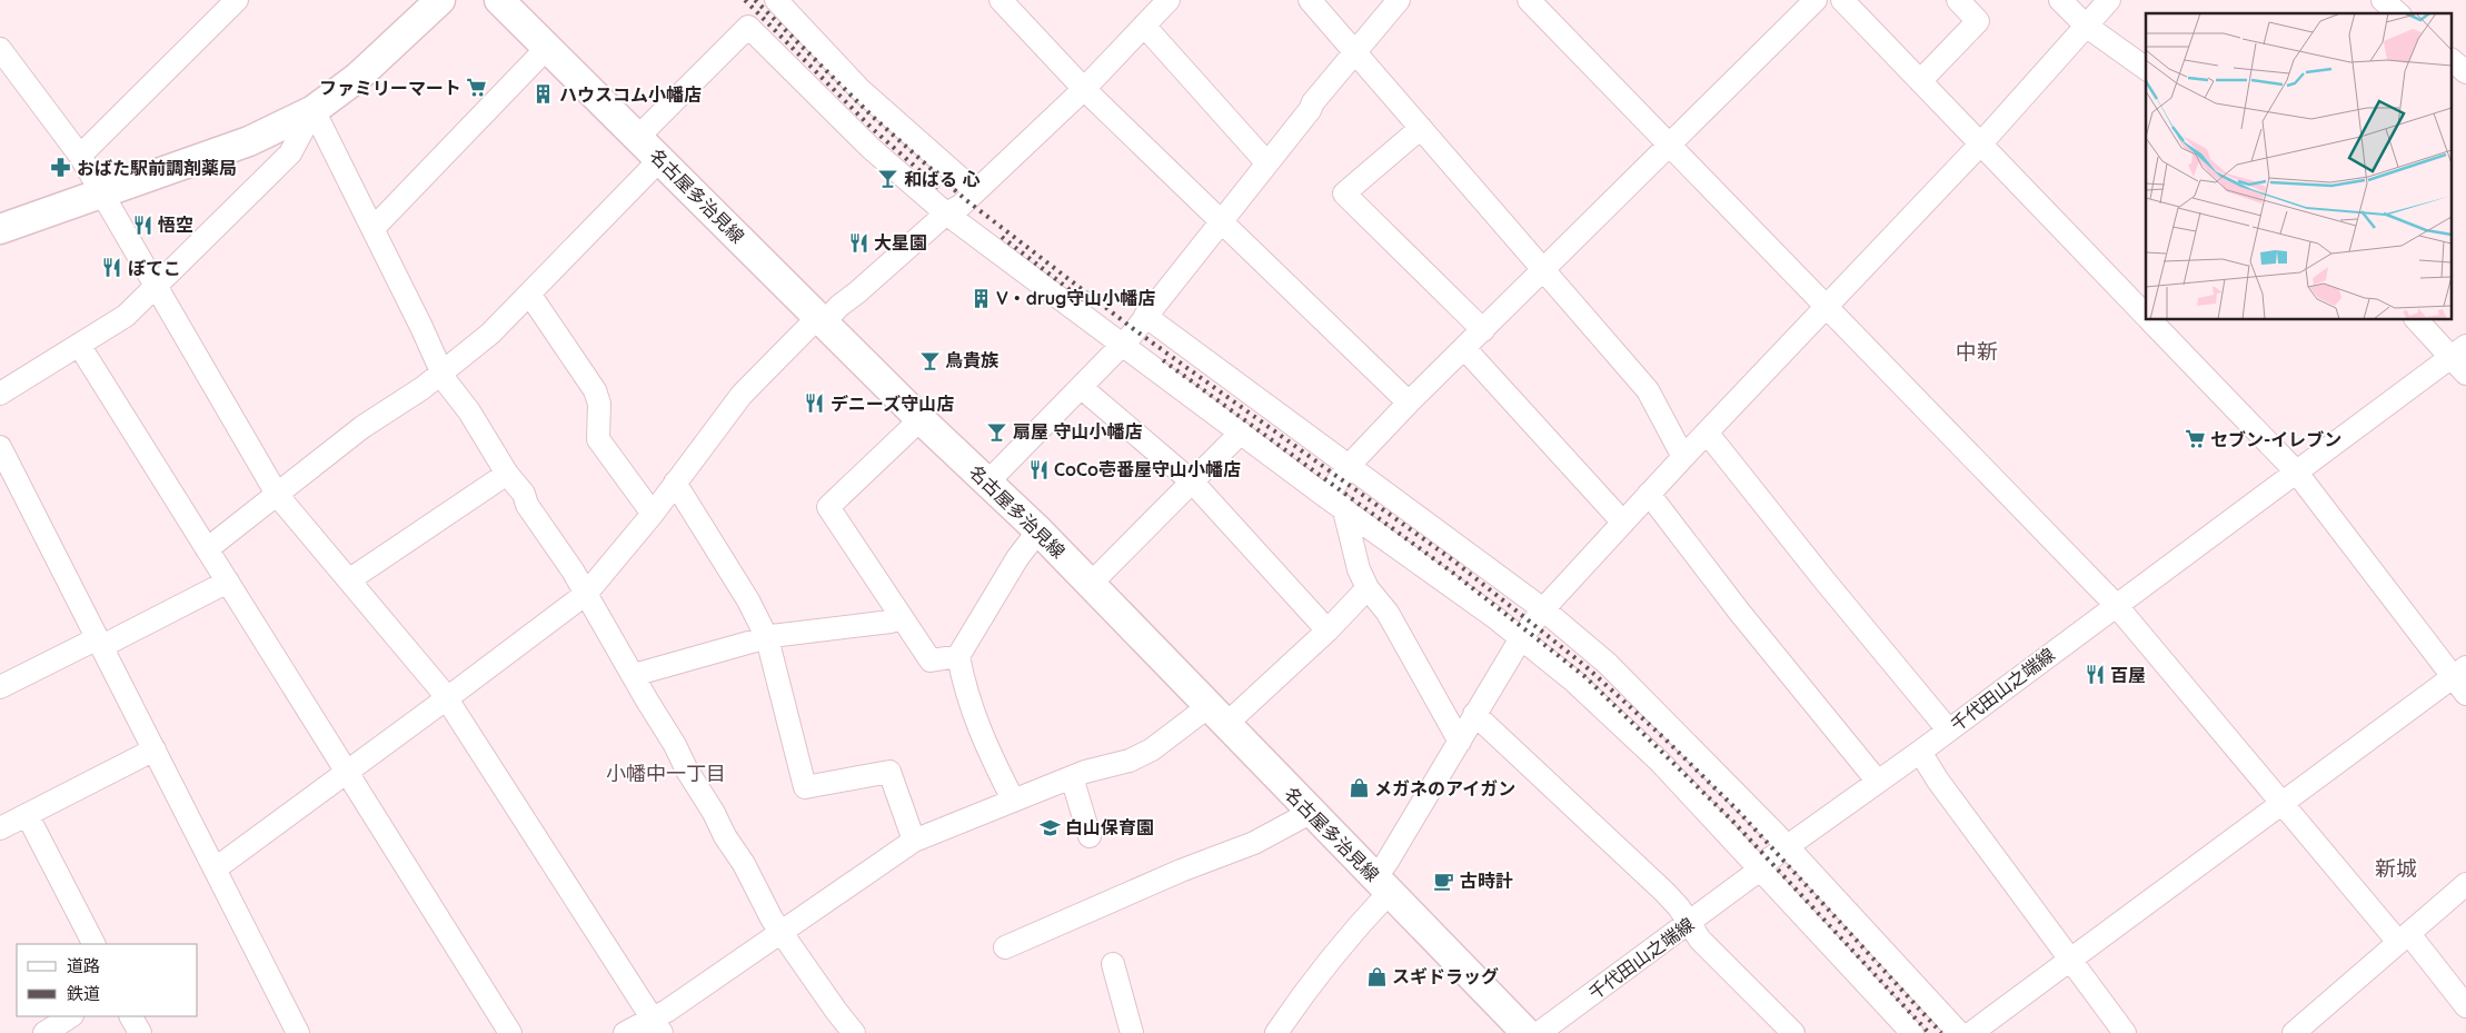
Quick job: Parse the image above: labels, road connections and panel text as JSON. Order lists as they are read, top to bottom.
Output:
{
  "streets": {
    "main road": ["名古屋多治見線"],
    "street": ["千代田山之端線"]
  },
  "districts": ["中新", "小幡中一丁目", "新城"],
  "places": {
    "supermarket": ["ファミリーマート", "セブン-イレブン"],
    "building": ["ハウスコム小幡店", "V・drug守山小幡店"],
    "pharmacy": ["おばた駅前調剤薬局"],
    "bar": ["和ばる 心", "鳥貴族", "扇屋 守山小幡店"],
    "restaurant": [
      "悟空",
      "大星園",
      "ぼてこ",
      "デニーズ守山店",
      "CoCo壱番屋守山小幡店",
      "百屋"
    ],
    "shop": ["メガネのアイガン", "スギドラッグ"],
    "school or university": ["白山保育園"],
    "cafe": ["古時計"]
  },
  "legend": ["道路", "鉄道"]
}
